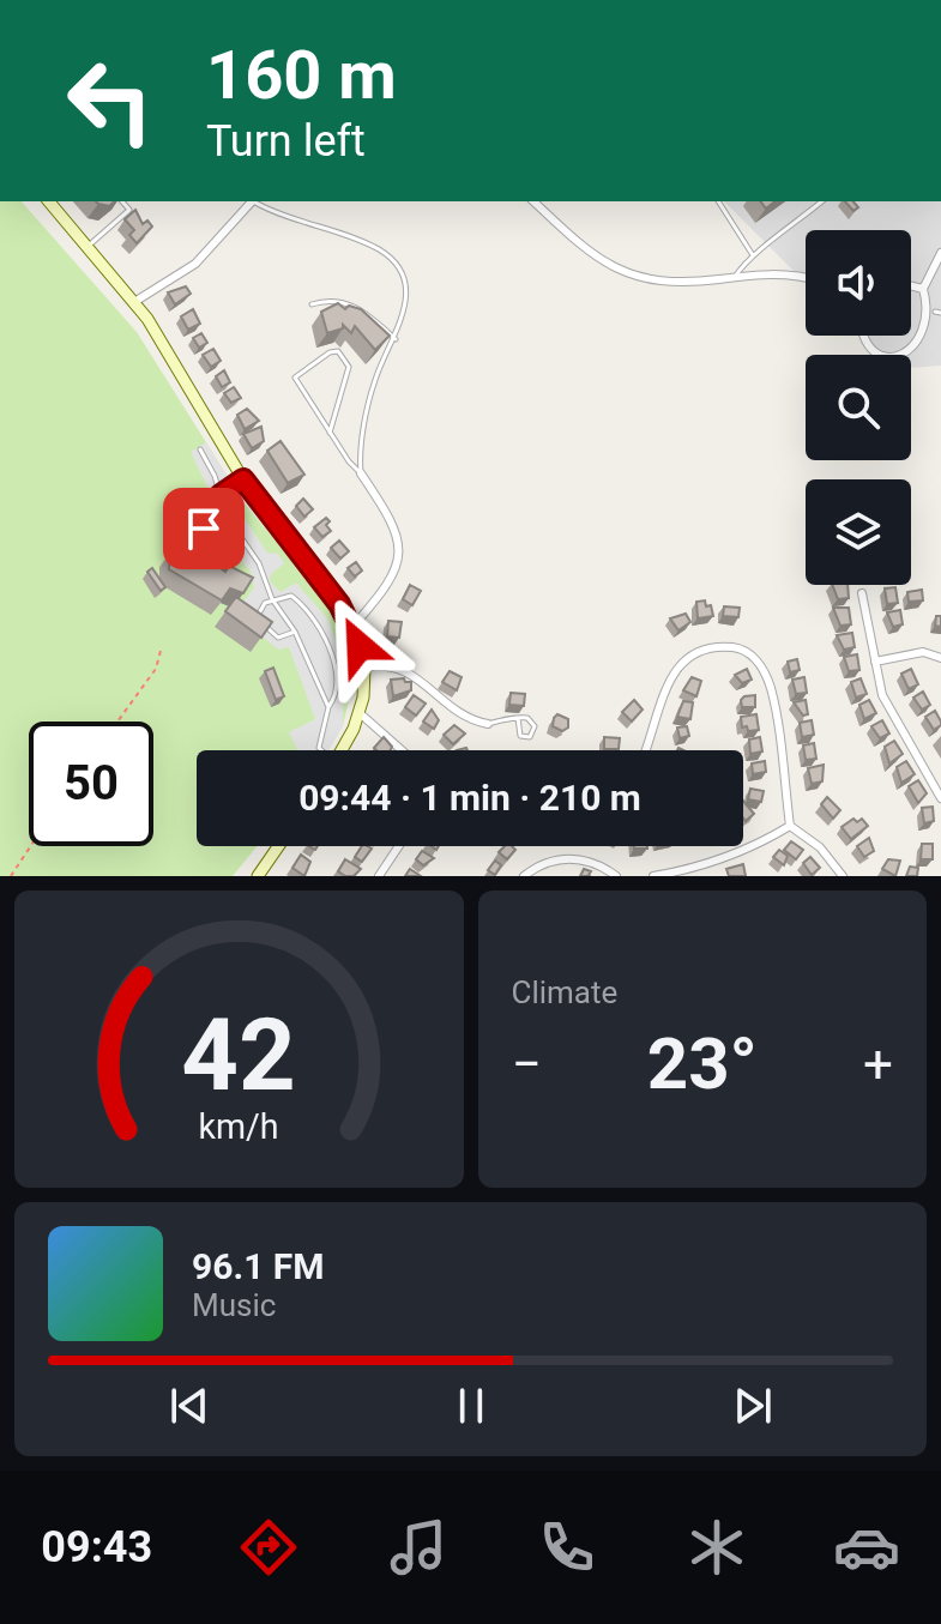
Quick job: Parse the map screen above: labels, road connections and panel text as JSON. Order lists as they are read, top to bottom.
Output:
{
  "page": {
    "turn": ["160 m", "Turn left"],
    "limit": "50",
    "trip": "09:44 · 1 min · 210 m",
    "tile": "Climate",
    "heat": ["−", "23°", "+"],
    "song": ["96.1 FM", "Music"],
    "tabs": "09:43",
    "gauge": ["42", "km/h"]
  }
}
